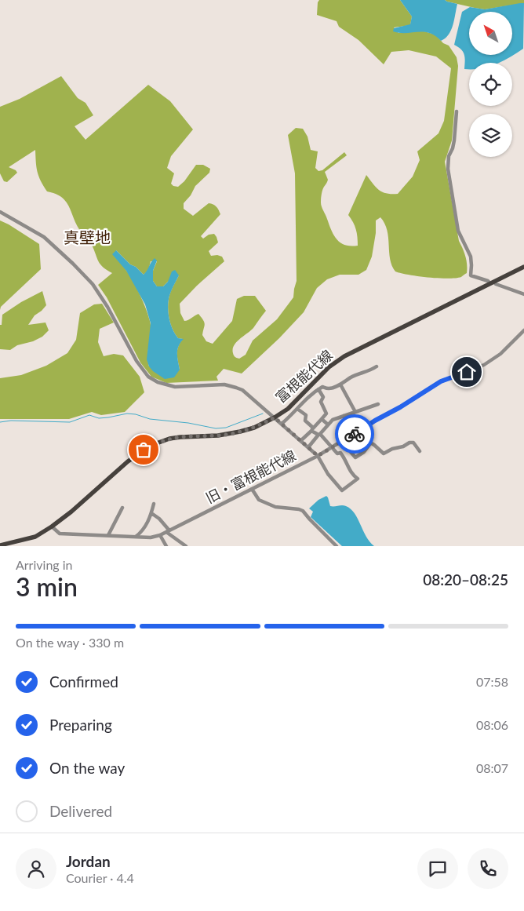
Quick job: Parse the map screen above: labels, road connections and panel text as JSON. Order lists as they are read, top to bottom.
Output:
{
  "streets": {
    "main road": ["富根能代線"],
    "street": ["旧・富根能代線"]
  },
  "crossings": [
    ["富根能代線", "旧・富根能代線"]
  ],
  "districts": ["真壁地"],
  "north": "top left",
  "page": {
    "heading": ["3 min", "Arriving in", "08:20–08:25"],
    "panel": ["Jordan", "Courier · 4.4"],
    "bar": "On the way · 330 m",
    "list": [
      ["Confirmed", "07:58"],
      ["Preparing", "08:06"],
      ["On the way", "08:07"],
      "Delivered"
    ]
  }
}
